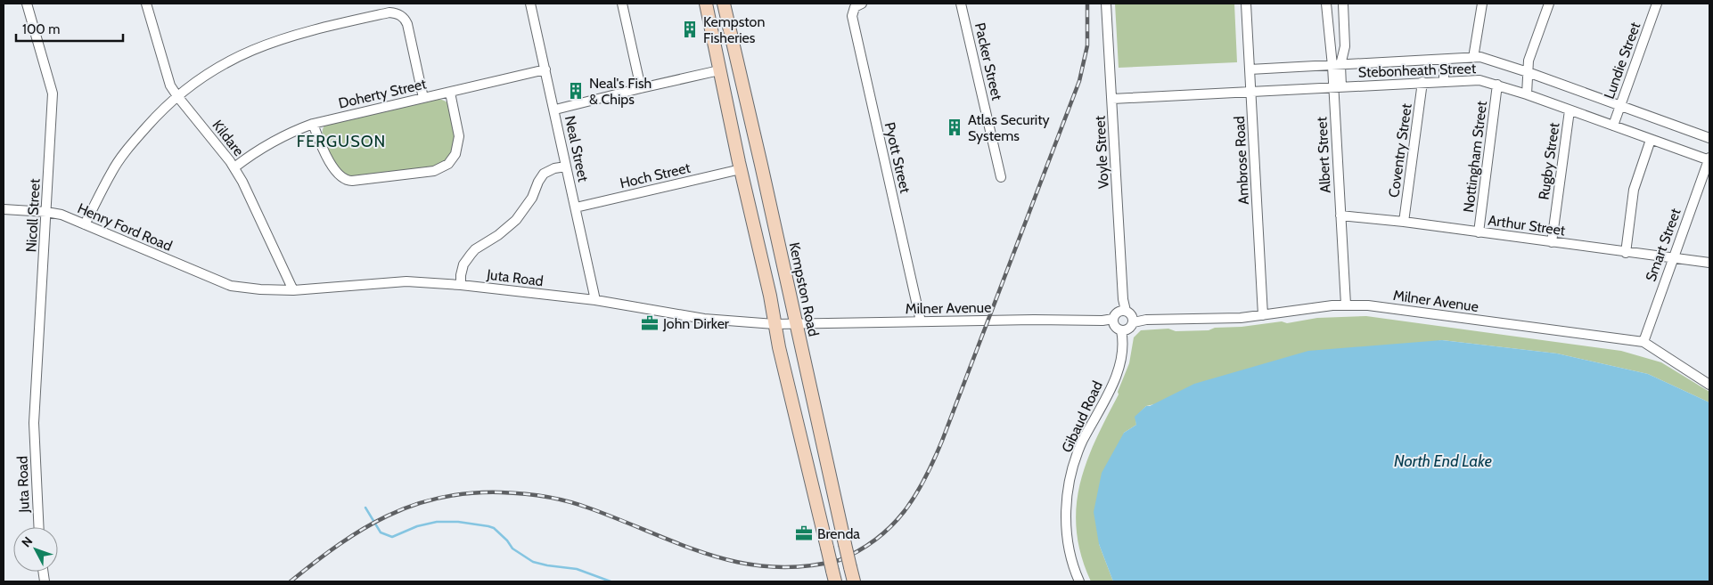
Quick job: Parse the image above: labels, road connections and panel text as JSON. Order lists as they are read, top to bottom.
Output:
{
  "streets": {
    "main road": ["Kempston Road"],
    "street": [
      "Lundie Street",
      "Packer Street",
      "Stebonheath Street",
      "Doherty Street",
      "Kildare",
      "Neal Street",
      "Coventry Street",
      "Voyle Street",
      "Albert Street",
      "Nottingham Street",
      "Pyott Street",
      "Ambrose Road",
      "Rugby Street",
      "Hoch Street",
      "Nicoll Street",
      "Arthur Street",
      "Henry Ford Road",
      "Smart Street",
      "Juta Road",
      "Milner Avenue",
      "Gibaud Road"
    ]
  },
  "crossings": [
    ["Lundie Street", "Stebonheath Street"],
    ["Stebonheath Street", "Coventry Street"],
    ["Stebonheath Street", "Voyle Street"],
    ["Stebonheath Street", "Albert Street"],
    ["Stebonheath Street", "Nottingham Street"],
    ["Stebonheath Street", "Ambrose Road"],
    ["Stebonheath Street", "Rugby Street"],
    ["Stebonheath Street", "Smart Street"],
    ["Doherty Street", "Kildare"],
    ["Doherty Street", "Neal Street"],
    ["Kildare", "Juta Road"],
    ["Neal Street", "Hoch Street"],
    ["Neal Street", "Juta Road"],
    ["Coventry Street", "Arthur Street"],
    ["Voyle Street", "Milner Avenue"],
    ["Voyle Street", "Gibaud Road"],
    ["Albert Street", "Arthur Street"],
    ["Albert Street", "Milner Avenue"],
    ["Nottingham Street", "Arthur Street"],
    ["Pyott Street", "Milner Avenue"],
    ["Ambrose Road", "Milner Avenue"],
    ["Rugby Street", "Arthur Street"],
    ["Nicoll Street", "Henry Ford Road"],
    ["Nicoll Street", "Juta Road"],
    ["Arthur Street", "Smart Street"],
    ["Henry Ford Road", "Juta Road"],
    ["Smart Street", "Milner Avenue"],
    ["Juta Road", "Kempston Road"],
    ["Juta Road", "Milner Avenue"],
    ["Kempston Road", "Milner Avenue"],
    ["Milner Avenue", "Gibaud Road"]
  ],
  "districts": ["FERGUSON"],
  "water": ["North End Lake"],
  "places": {
    "building": ["Kempston Fisheries", "Neal's Fish & Chips", "Atlas Security Systems"],
    "office": ["John Dirker", "Brenda"]
  },
  "scale_bar": "100 m",
  "north": "top left"
}
